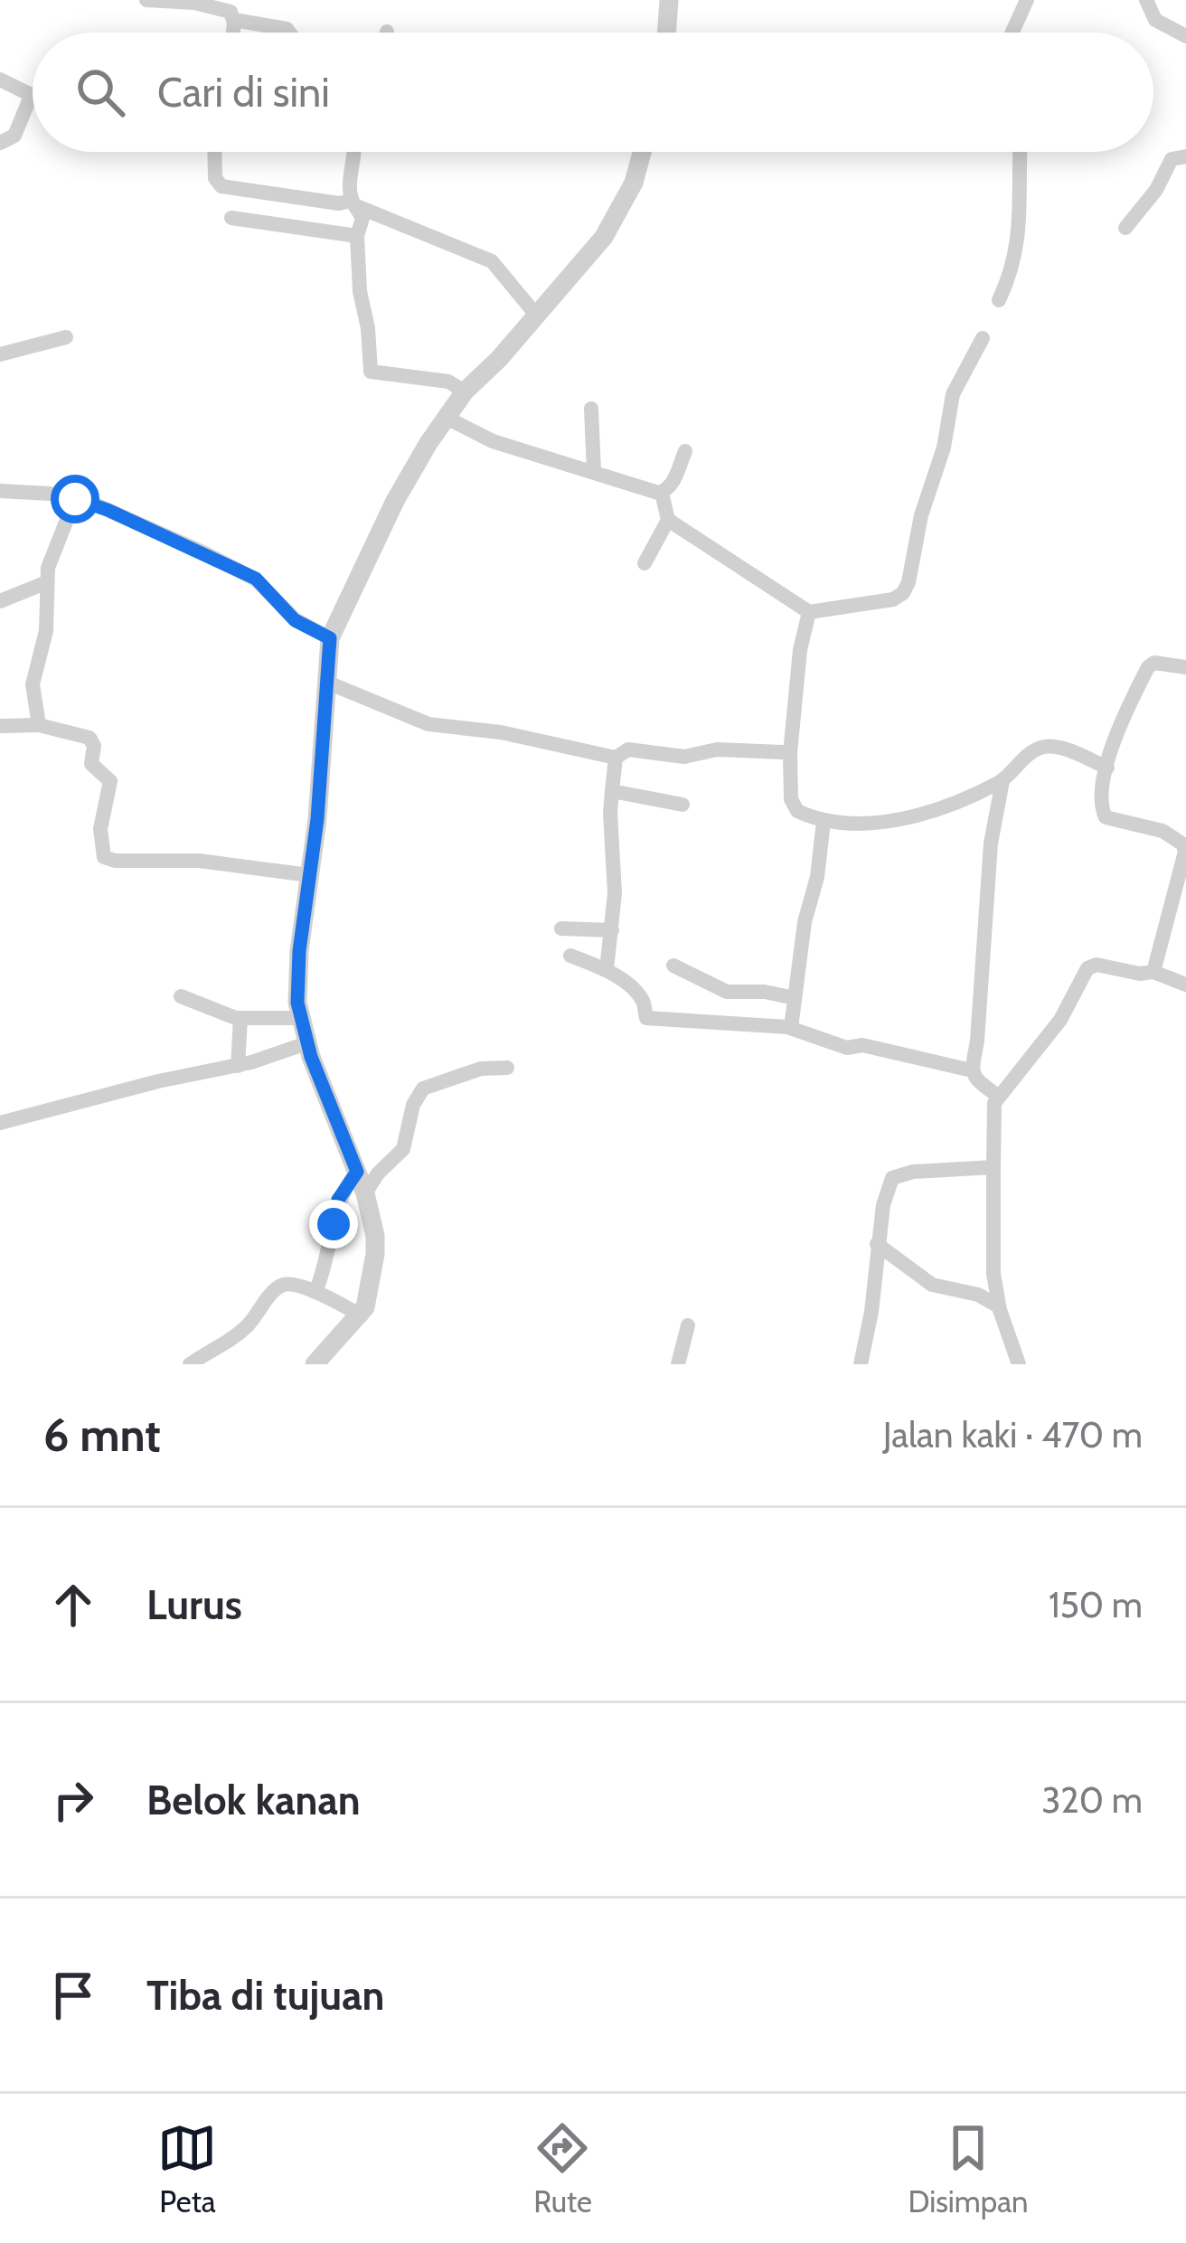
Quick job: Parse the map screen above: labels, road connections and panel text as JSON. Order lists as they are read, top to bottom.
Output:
{
  "page": {
    "search": "Cari di sini",
    "heading": ["6 mnt", "Jalan kaki · 470 m"],
    "list": [
      ["Lurus", "150 m"],
      ["Belok kanan", "320 m"],
      "Tiba di tujuan"
    ],
    "nav": ["Peta", "Rute", "Disimpan"]
  }
}
